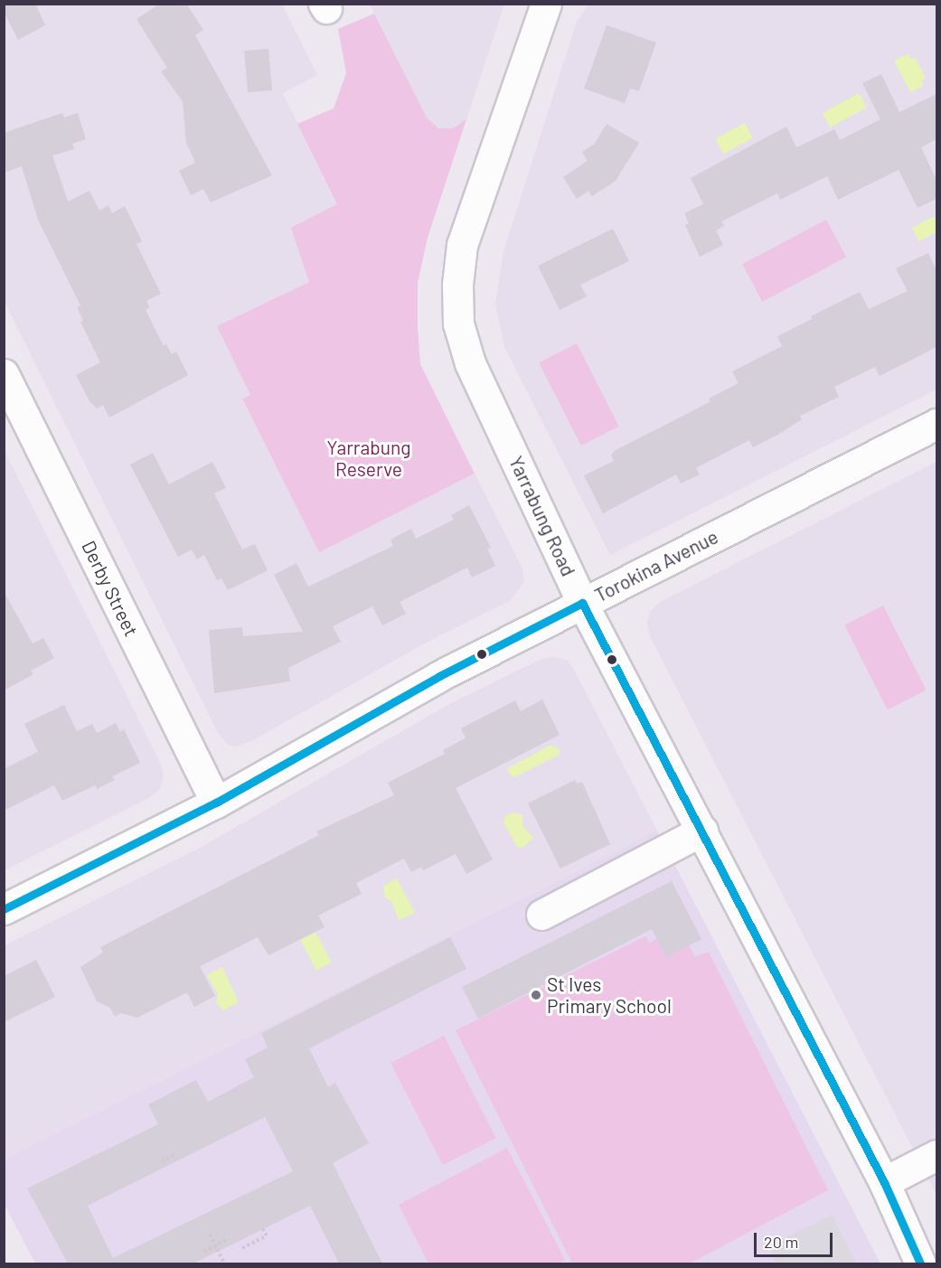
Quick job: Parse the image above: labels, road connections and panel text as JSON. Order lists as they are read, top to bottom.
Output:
{
  "streets": {
    "street": ["Yarrabung Road", "Torokina Avenue", "Derby Street"]
  },
  "crossings": [
    ["Yarrabung Road", "Torokina Avenue"],
    ["Torokina Avenue", "Derby Street"]
  ],
  "parks": ["Yarrabung Reserve"],
  "places": ["St Ives Primary School"],
  "scale_bar": "20 m"
}
